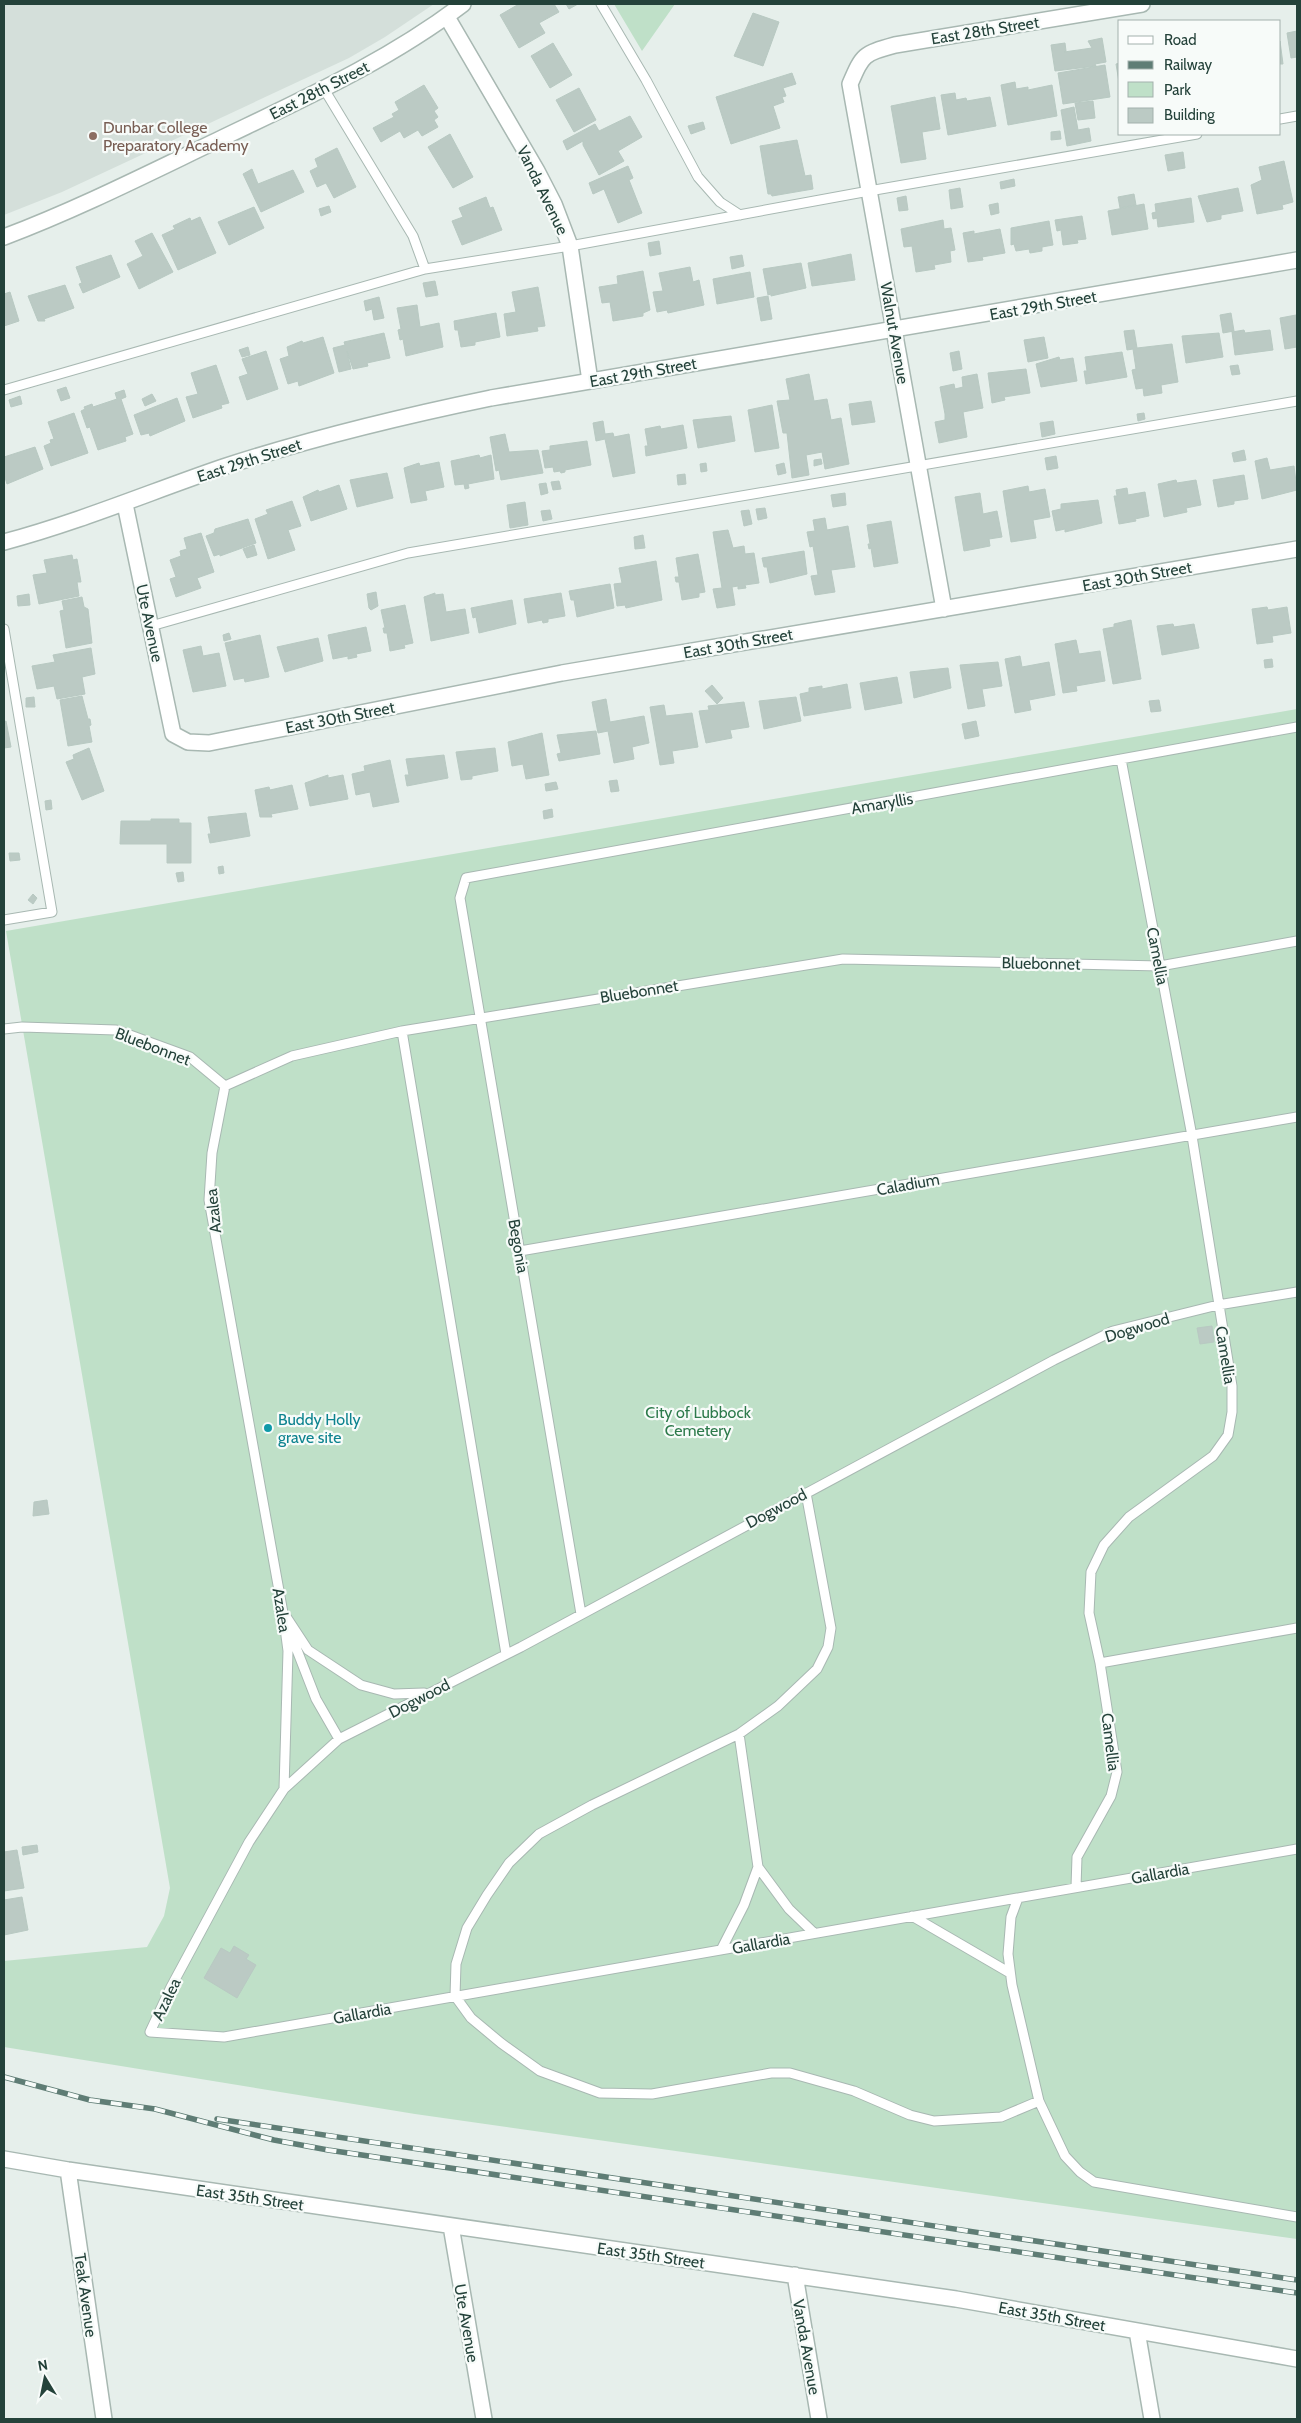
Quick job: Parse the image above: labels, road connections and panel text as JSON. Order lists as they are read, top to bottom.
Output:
{
  "streets": {
    "street": [
      "East 28th Street",
      "Vanda Avenue",
      "East 29th Street",
      "Walnut Avenue",
      "East 30th Street",
      "Ute Avenue",
      "East 35th Street",
      "Teak Avenue"
    ],
    "lane": [
      "Amaryllis",
      "Camellia",
      "Bluebonnet",
      "Caladium",
      "Azalea",
      "Begonia",
      "Dogwood",
      "Gallardia"
    ]
  },
  "crossings": [
    ["East 28th Street", "Vanda Avenue"],
    ["East 28th Street", "Walnut Avenue"],
    ["Vanda Avenue", "East 29th Street"],
    ["Vanda Avenue", "East 35th Street"],
    ["East 29th Street", "Walnut Avenue"],
    ["East 29th Street", "Ute Avenue"],
    ["Walnut Avenue", "East 30th Street"],
    ["East 30th Street", "Ute Avenue"],
    ["Ute Avenue", "East 35th Street"],
    ["Amaryllis", "Camellia"],
    ["Amaryllis", "Begonia"],
    ["Camellia", "Bluebonnet"],
    ["Camellia", "Caladium"],
    ["Camellia", "Dogwood"],
    ["Camellia", "Gallardia"],
    ["Bluebonnet", "Azalea"],
    ["Bluebonnet", "Begonia"],
    ["Caladium", "Begonia"],
    ["Azalea", "Dogwood"],
    ["Azalea", "Gallardia"],
    ["Begonia", "Dogwood"],
    ["East 35th Street", "Teak Avenue"]
  ],
  "parks": ["City of Lubbock Cemetery"],
  "places": ["Dunbar College Preparatory Academy", "Buddy Holly grave site"],
  "legend": [
    "Road",
    "Railway",
    "Park",
    "Building"
  ],
  "north": "top"
}
